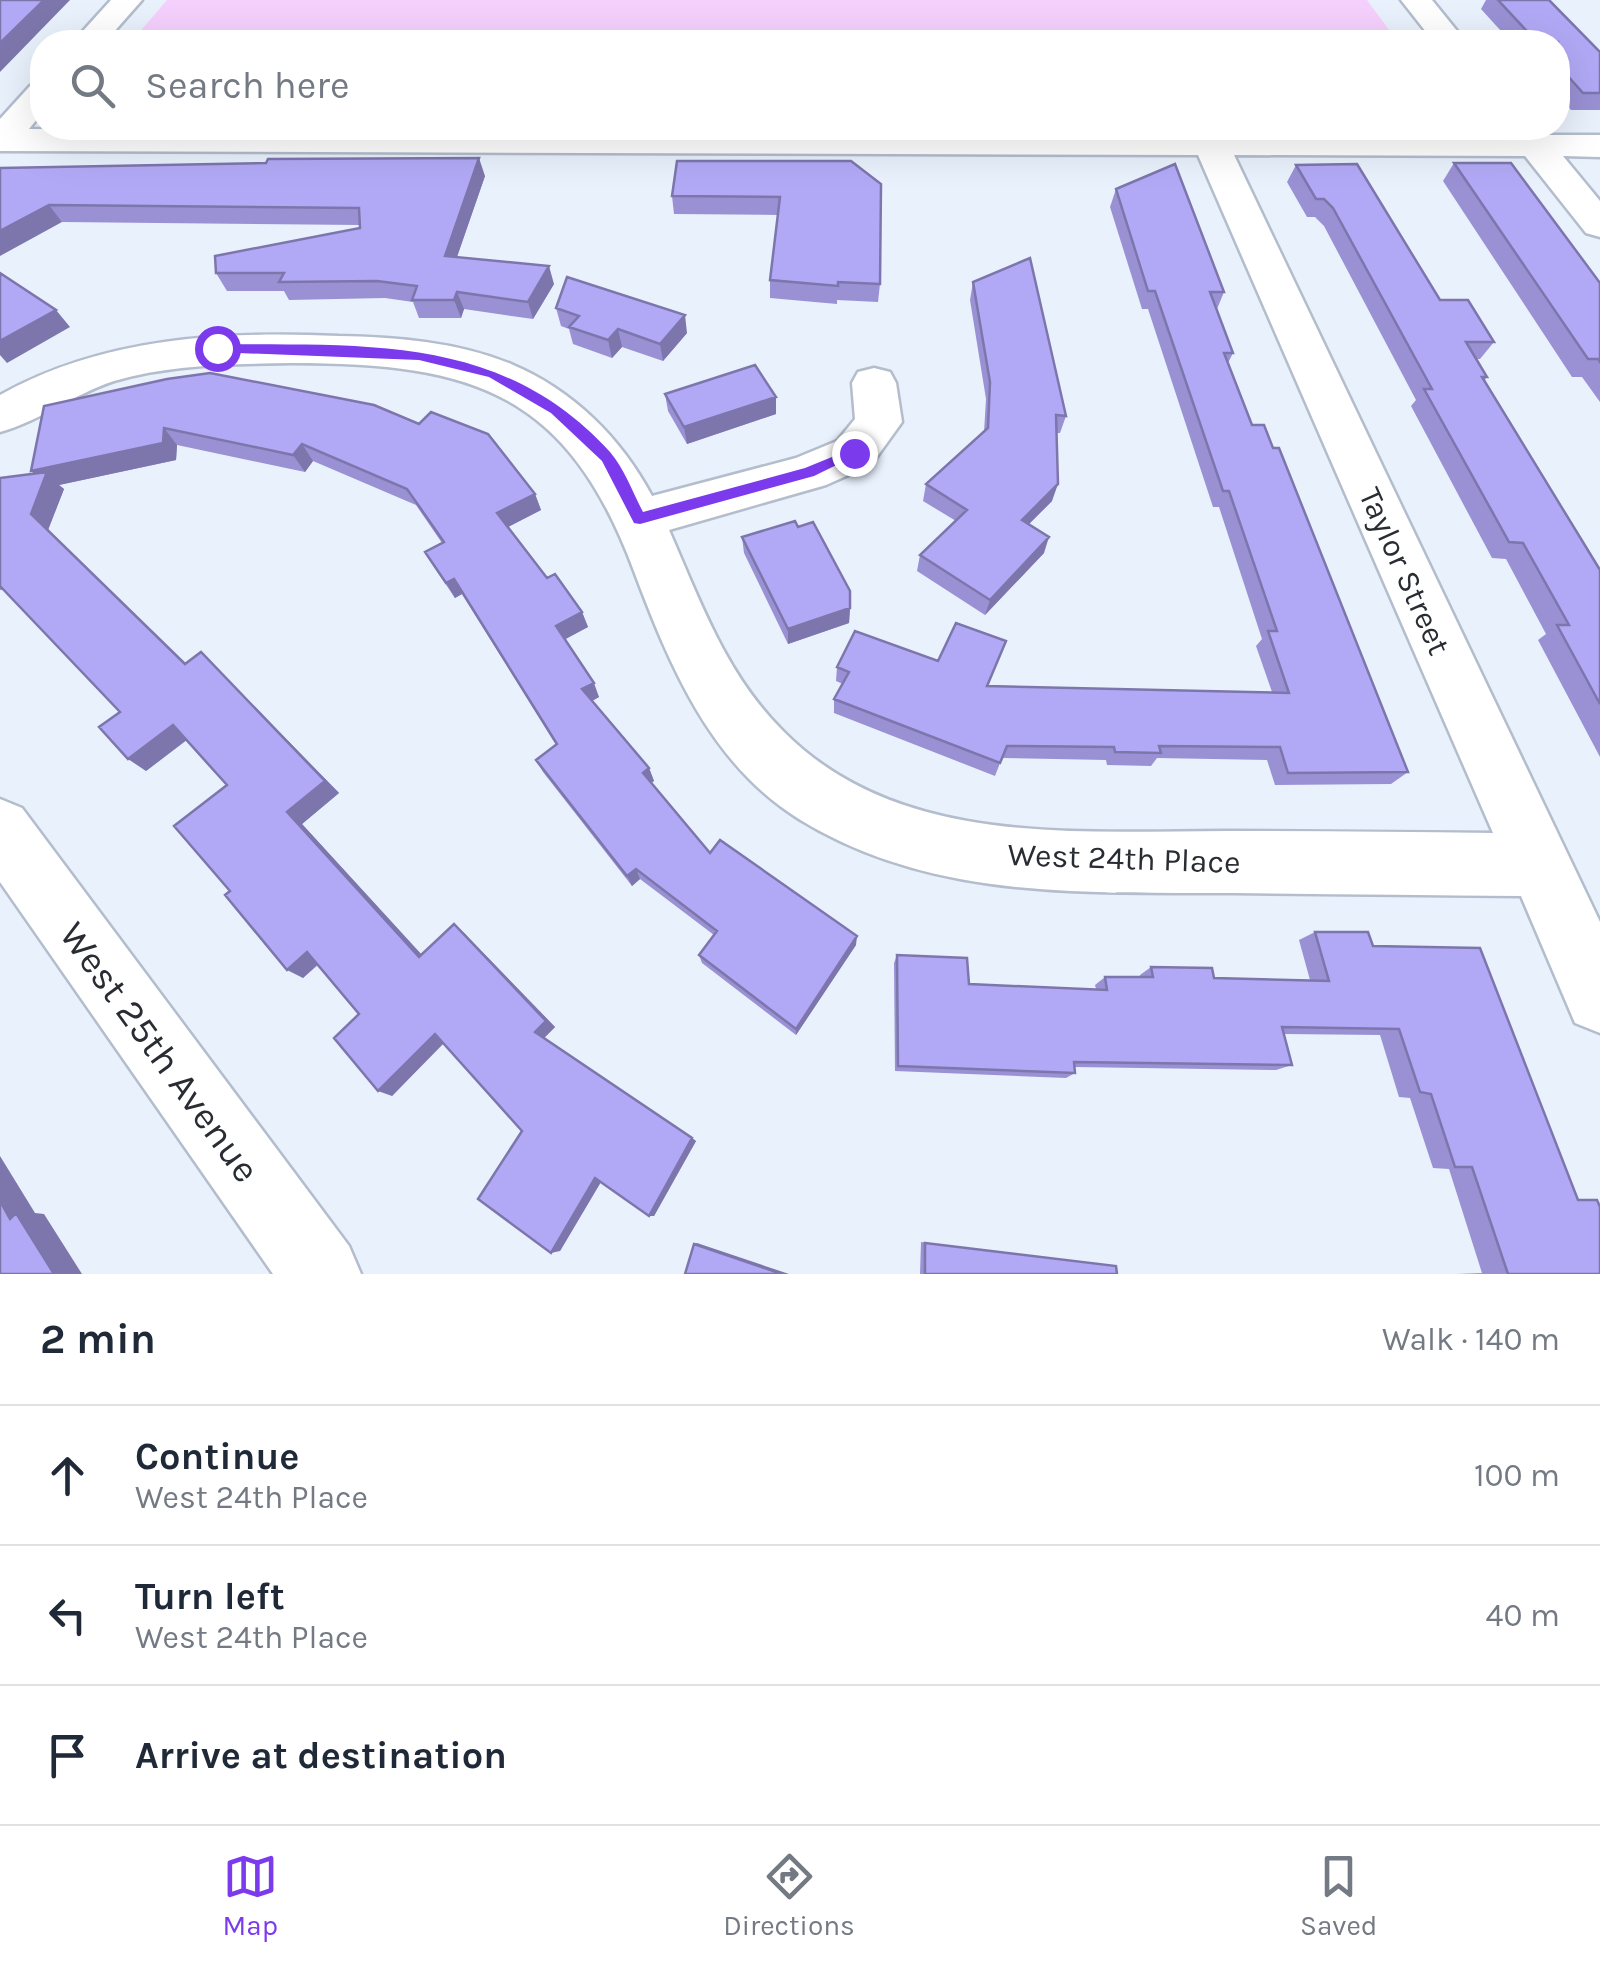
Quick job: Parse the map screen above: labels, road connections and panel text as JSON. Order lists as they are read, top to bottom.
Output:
{
  "streets": {
    "street": ["Taylor Street", "West 24th Place", "West 25th Avenue"]
  },
  "crossings": [
    ["Taylor Street", "West 24th Place"]
  ],
  "page": {
    "search": "Search here",
    "heading": ["2 min", "Walk · 140 m"],
    "list": [
      ["Continue", "West 24th Place", "100 m"],
      ["Turn left", "West 24th Place", "40 m"],
      "Arrive at destination"
    ],
    "nav": ["Map", "Directions", "Saved"]
  }
}
